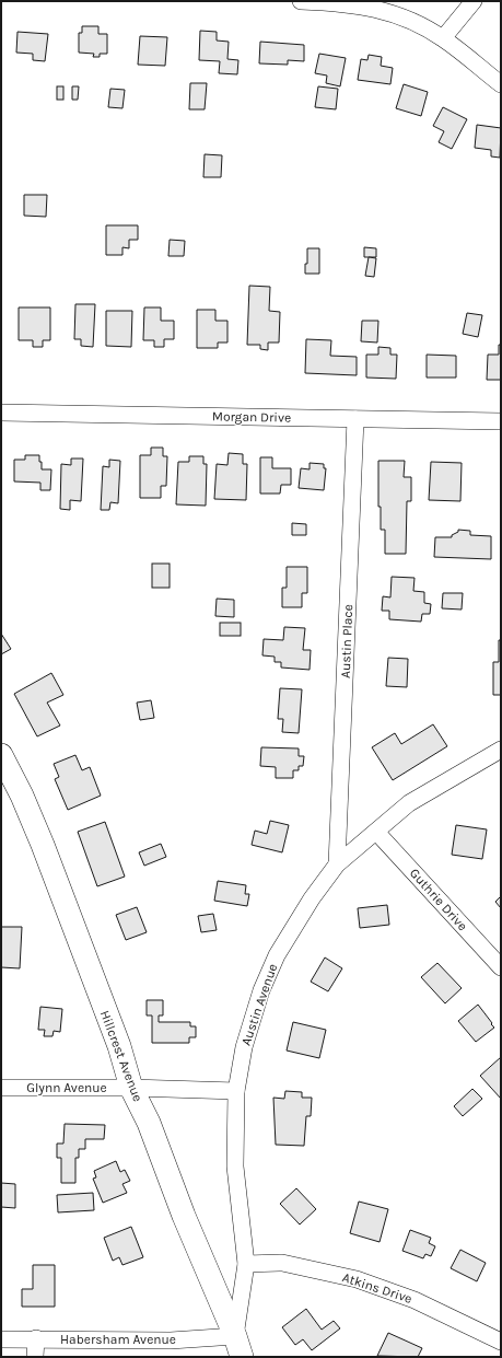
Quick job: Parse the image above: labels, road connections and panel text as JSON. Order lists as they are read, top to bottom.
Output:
{
  "streets": {
    "street": [
      "Morgan Drive",
      "Austin Place",
      "Guthrie Drive",
      "Austin Avenue",
      "Hillcrest Avenue",
      "Glynn Avenue",
      "Atkins Drive",
      "Habersham Avenue"
    ]
  },
  "crossings": [
    ["Morgan Drive", "Austin Place"],
    ["Austin Place", "Austin Avenue"],
    ["Guthrie Drive", "Austin Avenue"],
    ["Austin Avenue", "Hillcrest Avenue"],
    ["Austin Avenue", "Glynn Avenue"],
    ["Austin Avenue", "Atkins Drive"],
    ["Austin Avenue", "Habersham Avenue"],
    ["Hillcrest Avenue", "Glynn Avenue"],
    ["Hillcrest Avenue", "Habersham Avenue"]
  ]
}
